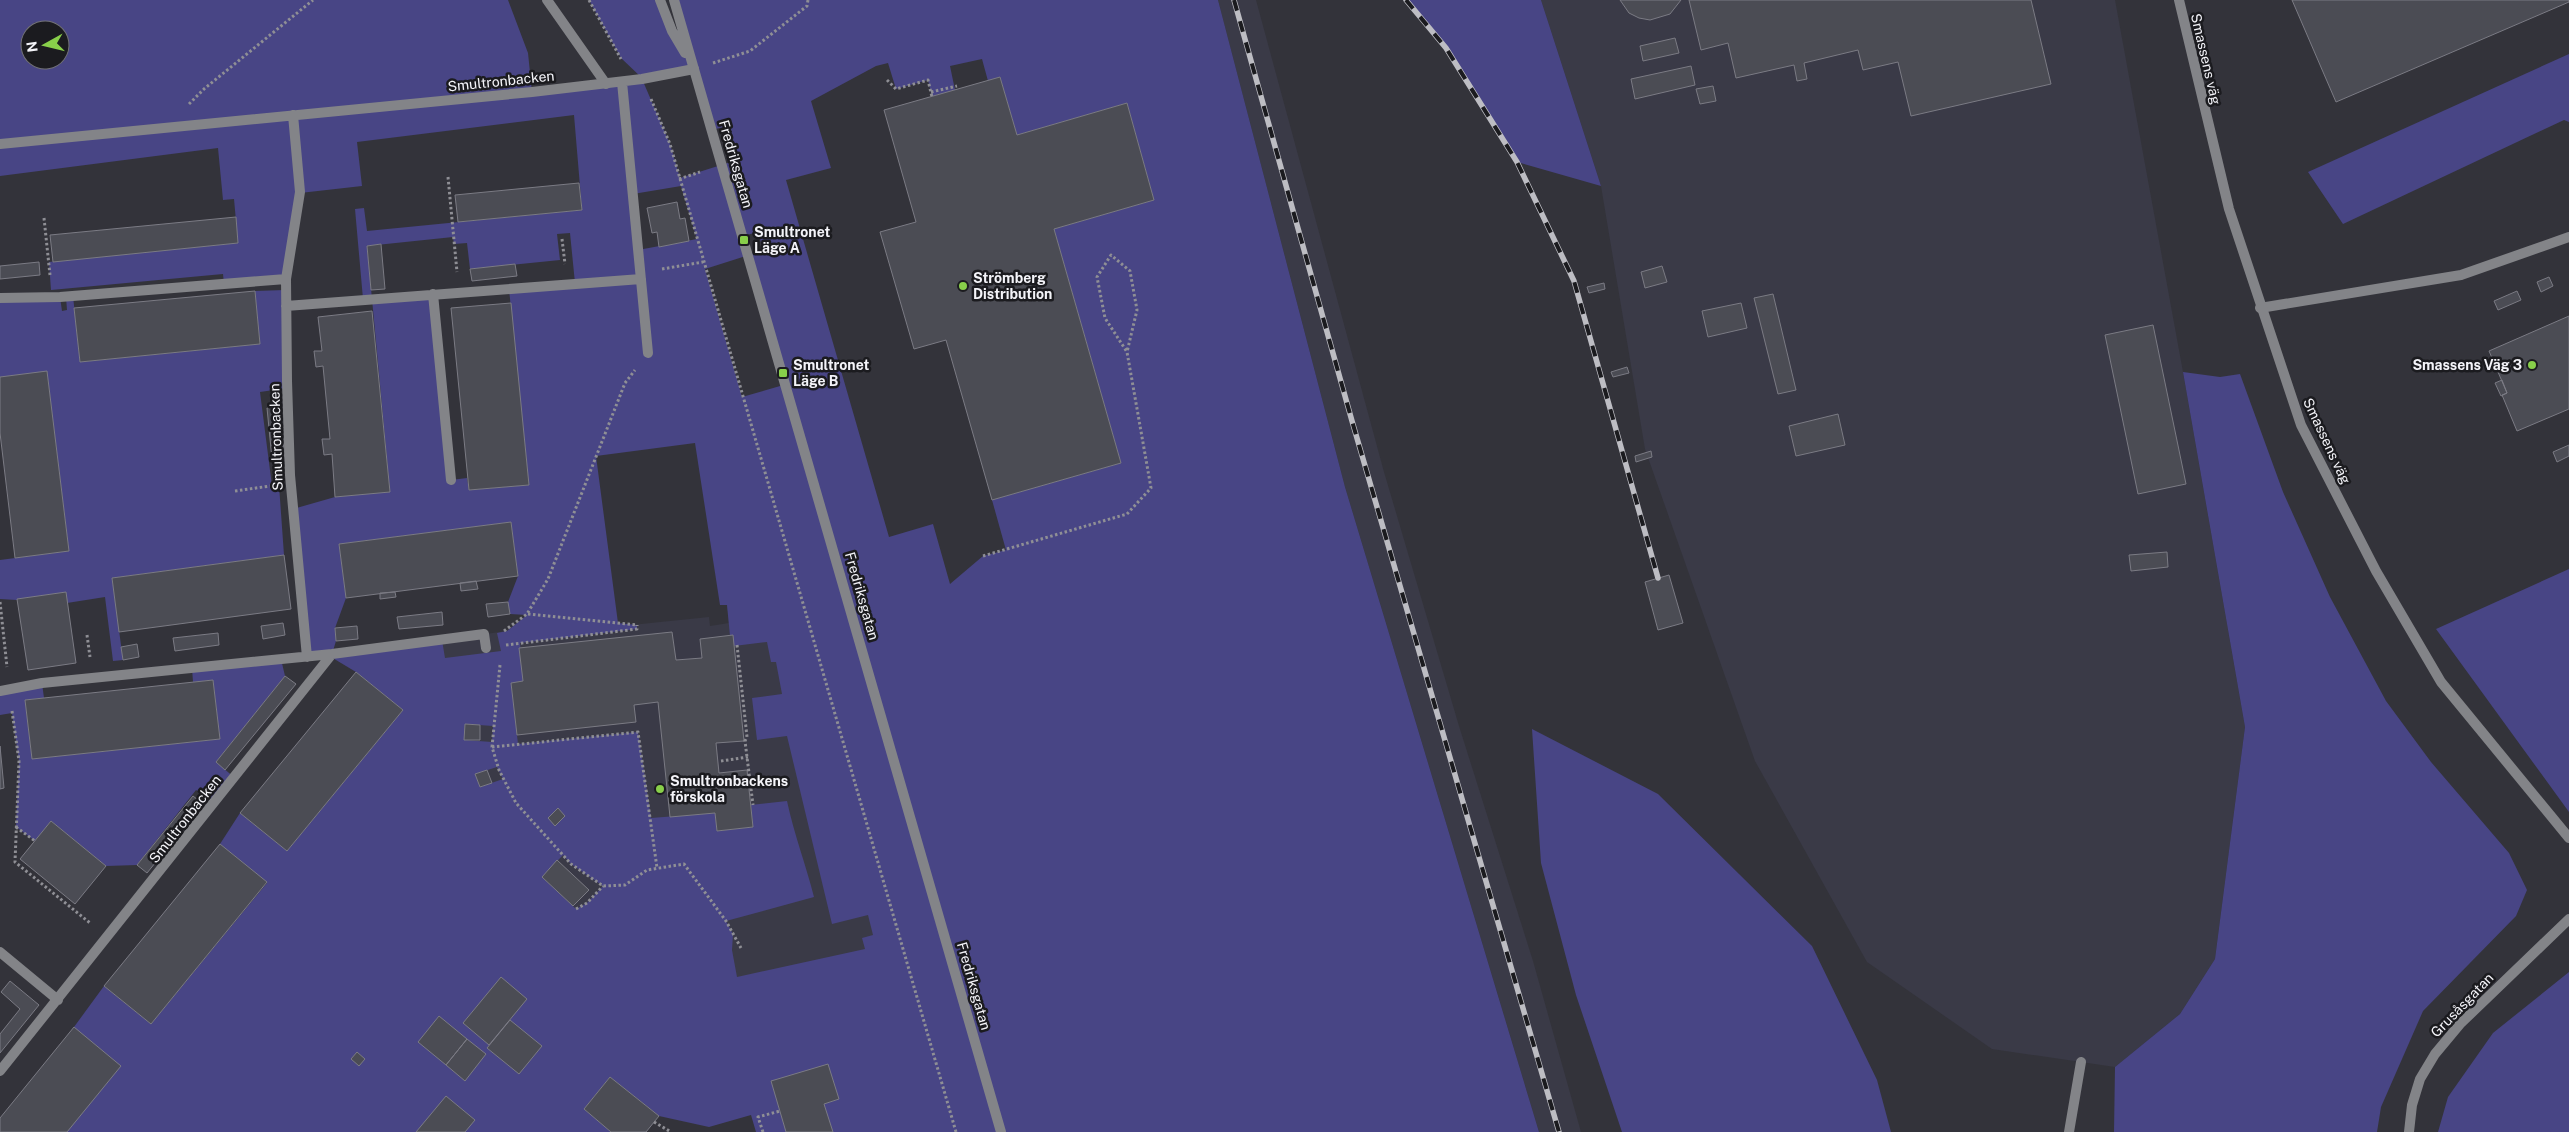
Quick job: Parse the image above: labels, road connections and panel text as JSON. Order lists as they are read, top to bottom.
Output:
{
  "streets": {
    "street": [
      "Smassens väg",
      "Smultronbacken",
      "Fredriksgatan",
      "Grusåsgatan"
    ]
  },
  "crossings": [
    ["Smultronbacken", "Fredriksgatan"]
  ],
  "places": {
    "transit": ["Smultronet Läge A", "Smultronet Läge B"],
    "other": ["Strömberg Distribution", "Smassens Väg 3", "Smultronbackens förskola"]
  },
  "north": "left"
}
